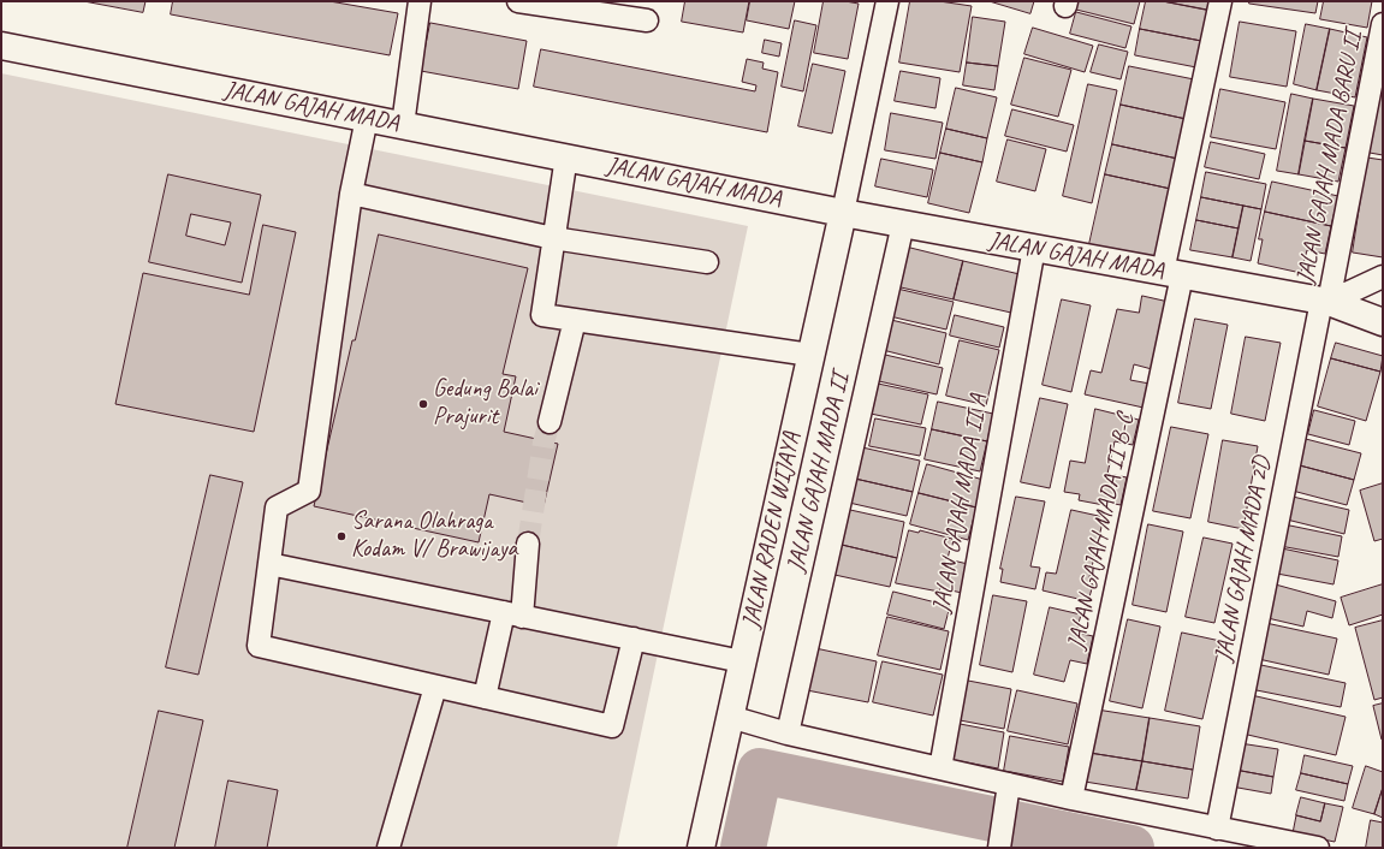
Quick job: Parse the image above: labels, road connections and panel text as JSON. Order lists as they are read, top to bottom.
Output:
{
  "streets": {
    "street": [
      "JALAN GAJAH MADA",
      "JALAN GAJAH MADA BARU II",
      "JALAN GAJAH MADA II",
      "JALAN GAJAH MADA II A",
      "JALAN RADEN WIJAYA",
      "JALAN GAJAH MADA II B-C",
      "JALAN GAJAH MADA 2D"
    ]
  },
  "crossings": [
    ["JALAN GAJAH MADA", "JALAN GAJAH MADA BARU II"],
    ["JALAN GAJAH MADA", "JALAN GAJAH MADA II"],
    ["JALAN GAJAH MADA", "JALAN GAJAH MADA II A"],
    ["JALAN GAJAH MADA", "JALAN RADEN WIJAYA"],
    ["JALAN GAJAH MADA", "JALAN GAJAH MADA II B-C"],
    ["JALAN GAJAH MADA", "JALAN GAJAH MADA 2D"],
    ["JALAN GAJAH MADA BARU II", "JALAN GAJAH MADA 2D"]
  ],
  "places": ["Gedung Balai Prajurit", "Sarana Olahraga Kodam V/ Brawijaya"]
}
